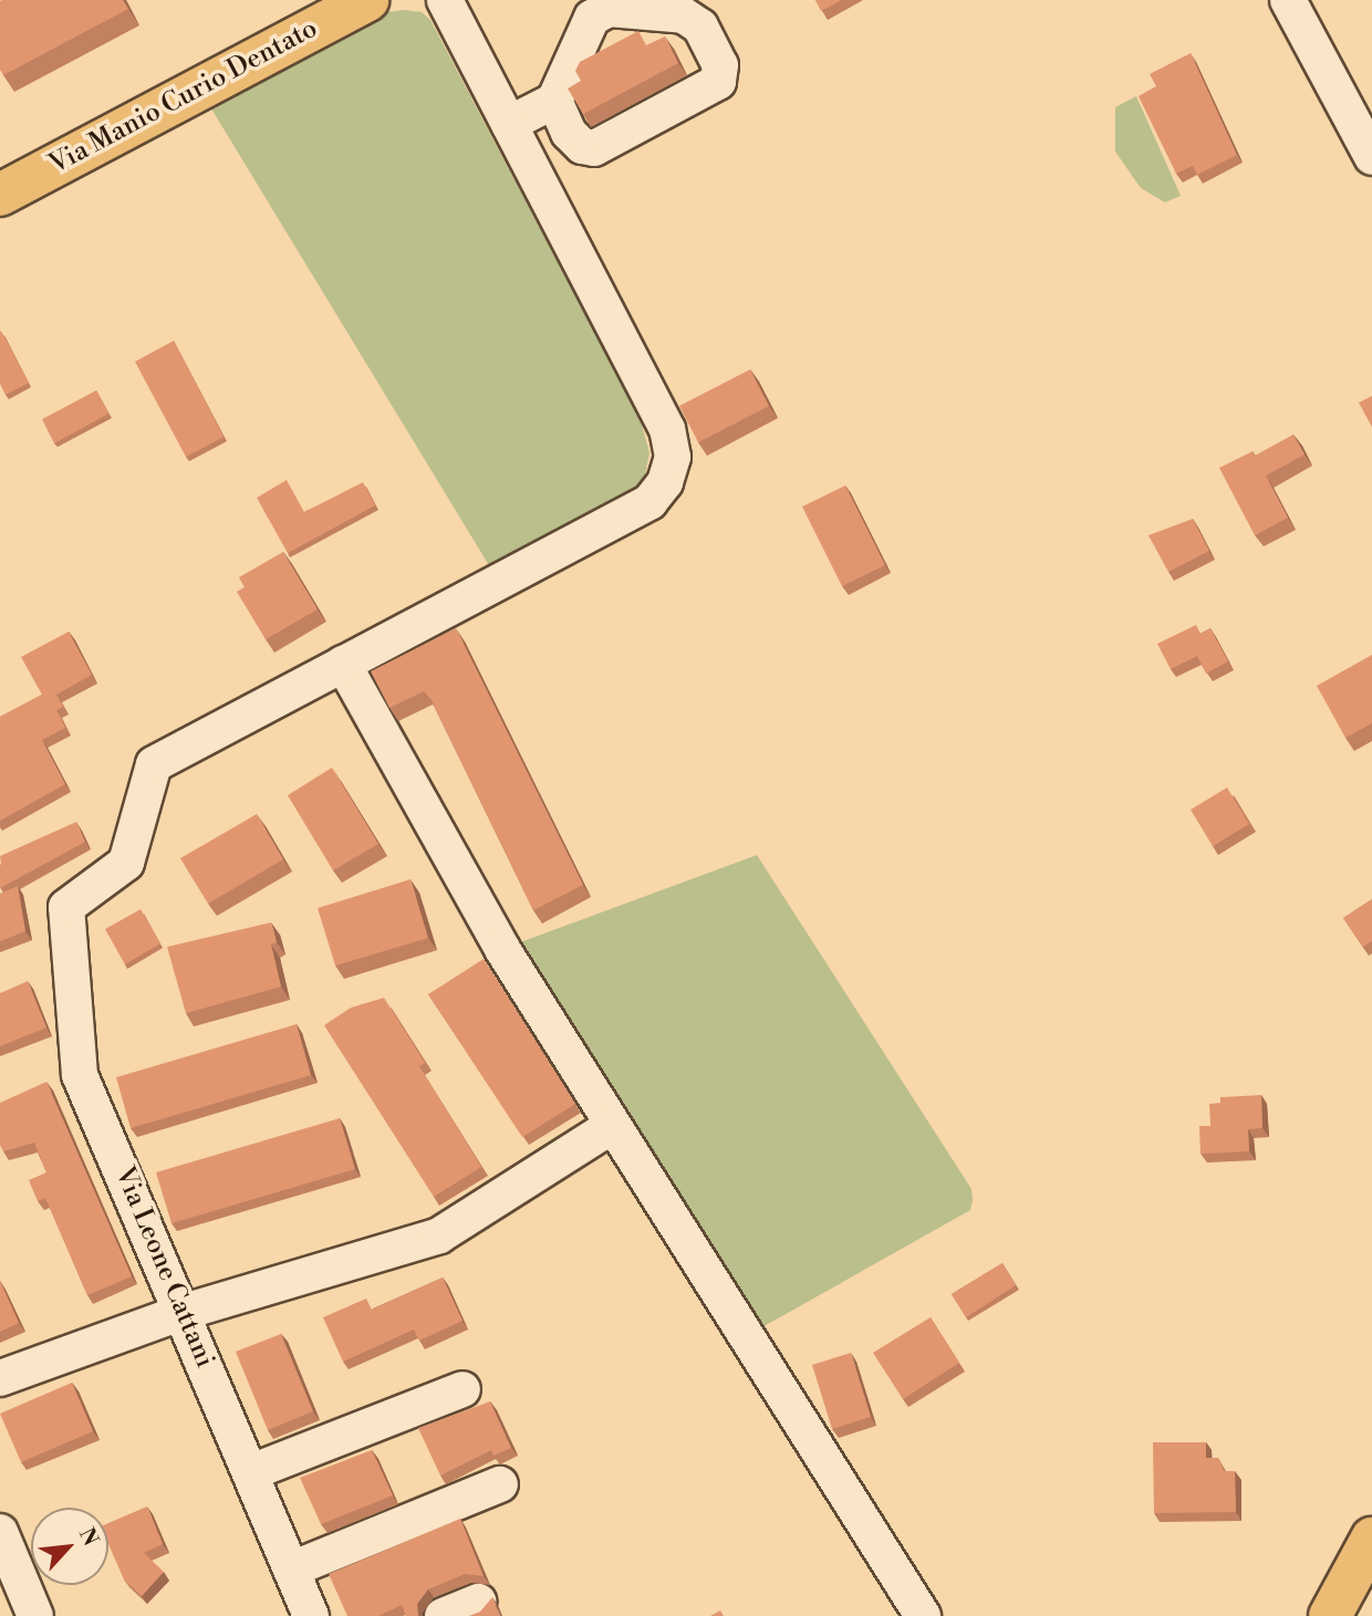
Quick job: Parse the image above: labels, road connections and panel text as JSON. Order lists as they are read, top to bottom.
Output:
{
  "streets": {
    "main road": ["Via Manio Curio Dentato"],
    "street": ["Via Leone Cattani"]
  },
  "north": "top right"
}
